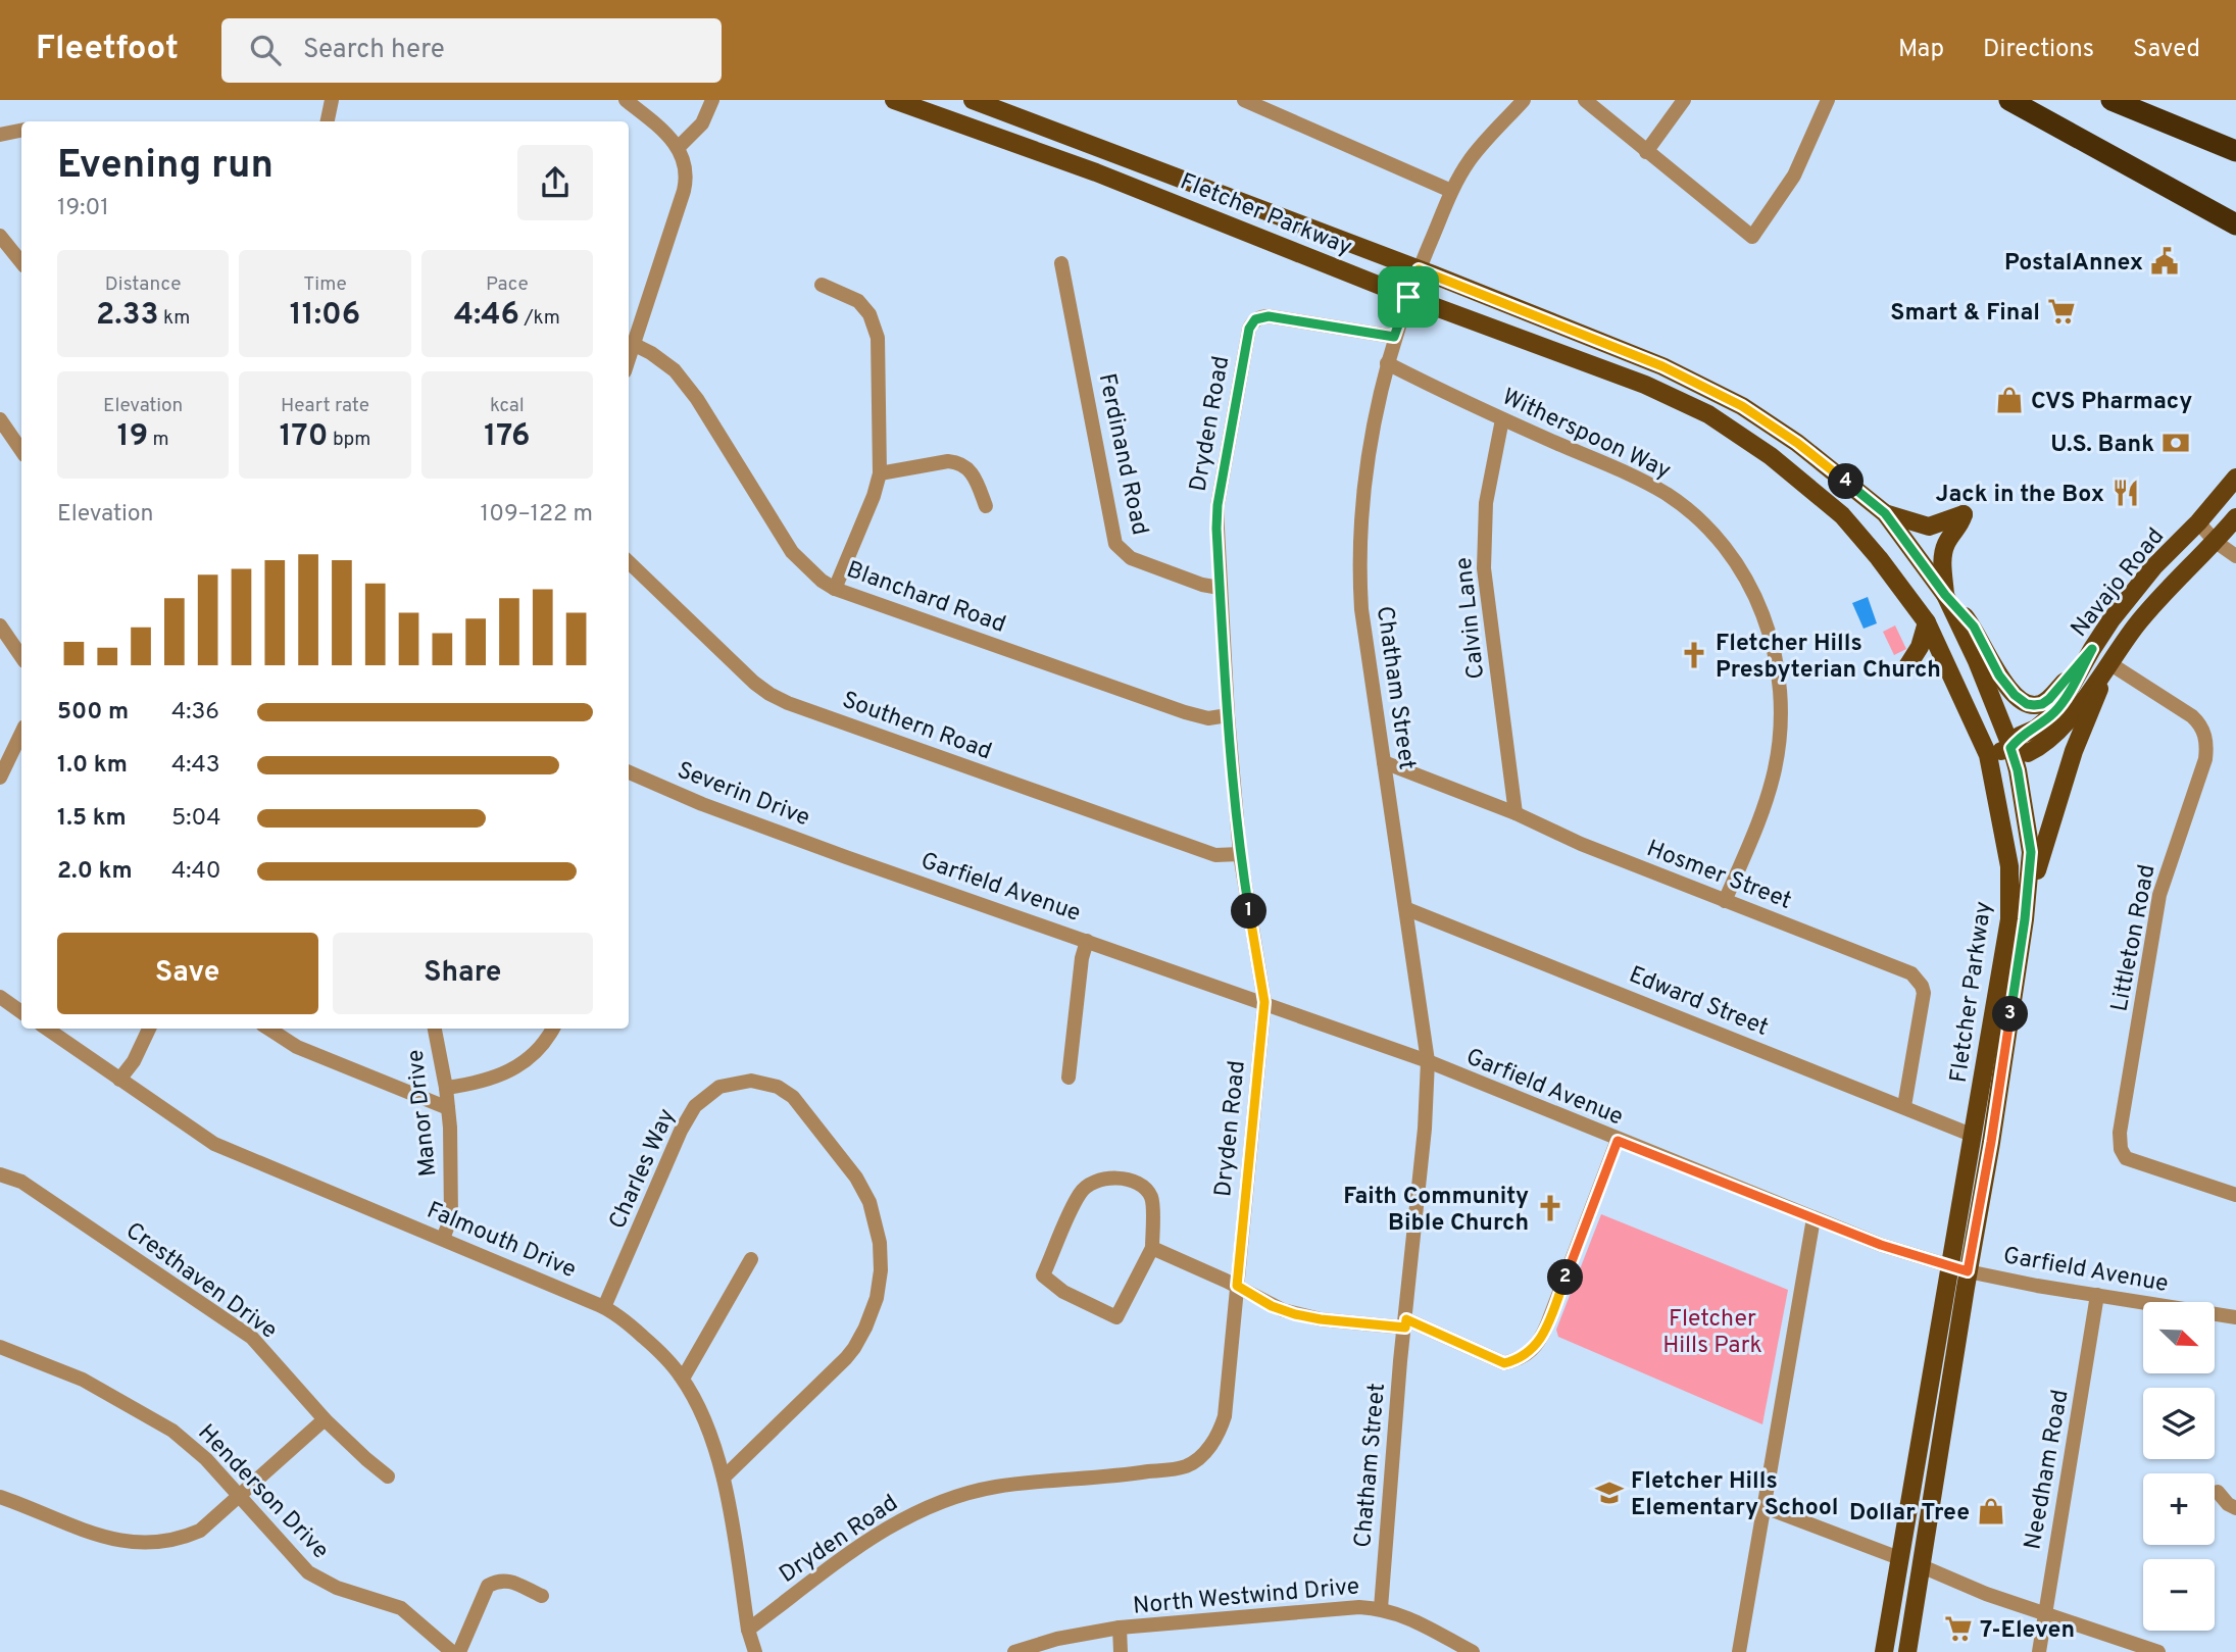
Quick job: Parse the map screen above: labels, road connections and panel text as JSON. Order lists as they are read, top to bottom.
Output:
{
  "streets": {
    "main road": ["Fletcher Parkway", "Navajo Road"],
    "street": [
      "Dryden Road",
      "Witherspoon Way",
      "Ferdinand Road",
      "Blanchard Road",
      "Calvin Lane",
      "Chatham Street",
      "Southern Road",
      "Severin Drive",
      "Hosmer Street",
      "Garfield Avenue",
      "Littleton Road",
      "Edward Street",
      "Manor Drive",
      "Charles Way",
      "Falmouth Drive",
      "Cresthaven Drive",
      "Needham Road",
      "Henderson Drive",
      "North Westwind Drive"
    ]
  },
  "crossings": [
    ["Fletcher Parkway", "Navajo Road"],
    ["Fletcher Parkway", "Chatham Street"],
    ["Fletcher Parkway", "Garfield Avenue"],
    ["Fletcher Parkway", "Edward Street"],
    ["Dryden Road", "Ferdinand Road"],
    ["Dryden Road", "Blanchard Road"],
    ["Dryden Road", "Chatham Street"],
    ["Dryden Road", "Southern Road"],
    ["Dryden Road", "Garfield Avenue"],
    ["Dryden Road", "Falmouth Drive"],
    ["Witherspoon Way", "Calvin Lane"],
    ["Witherspoon Way", "Chatham Street"],
    ["Witherspoon Way", "Hosmer Street"],
    ["Navajo Road", "Littleton Road"],
    ["Calvin Lane", "Hosmer Street"],
    ["Chatham Street", "Hosmer Street"],
    ["Chatham Street", "Garfield Avenue"],
    ["Chatham Street", "Edward Street"],
    ["Chatham Street", "North Westwind Drive"],
    ["Severin Drive", "Garfield Avenue"],
    ["Hosmer Street", "Edward Street"],
    ["Garfield Avenue", "Needham Road"],
    ["Manor Drive", "Falmouth Drive"],
    ["Charles Way", "Falmouth Drive"]
  ],
  "parks": ["Fletcher Hills Park"],
  "places": {
    "public building": ["PostalAnnex"],
    "supermarket": ["Smart & Final", "7-Eleven"],
    "shop": ["CVS Pharmacy", "Dollar Tree"],
    "bank": ["U.S. Bank"],
    "restaurant": ["Jack in the Box"],
    "church": ["Fletcher Hills Presbyterian Church", "Faith Community Bible Church"],
    "school or university": ["Fletcher Hills Elementary School"]
  },
  "north": "bottom right",
  "page": {
    "header": "Fleetfoot",
    "search": "Search here",
    "nav": ["Map", "Directions", "Saved"],
    "heading": ["Evening run", "19:01"],
    "stats": [
      ["Distance", "2.33 km"],
      ["Time", "11:06"],
      ["Pace", "4:46 /km"],
      ["Elevation", "19 m"],
      ["Heart rate", "170 bpm"],
      ["kcal", "176"]
    ],
    "pins": [
      "4",
      "1",
      "3",
      "2"
    ],
    "chart": ["Elevation", "109–122 m"],
    "list": [
      {
        "name": "500 m",
        "note": "4:36"
      },
      {
        "name": "1.0 km",
        "note": "4:43"
      },
      {
        "name": "1.5 km",
        "note": "5:04"
      },
      {
        "name": "2.0 km",
        "note": "4:40"
      }
    ],
    "buttons": ["Save", "Share"],
    "map_buttons": ["+", "−"]
  }
}
